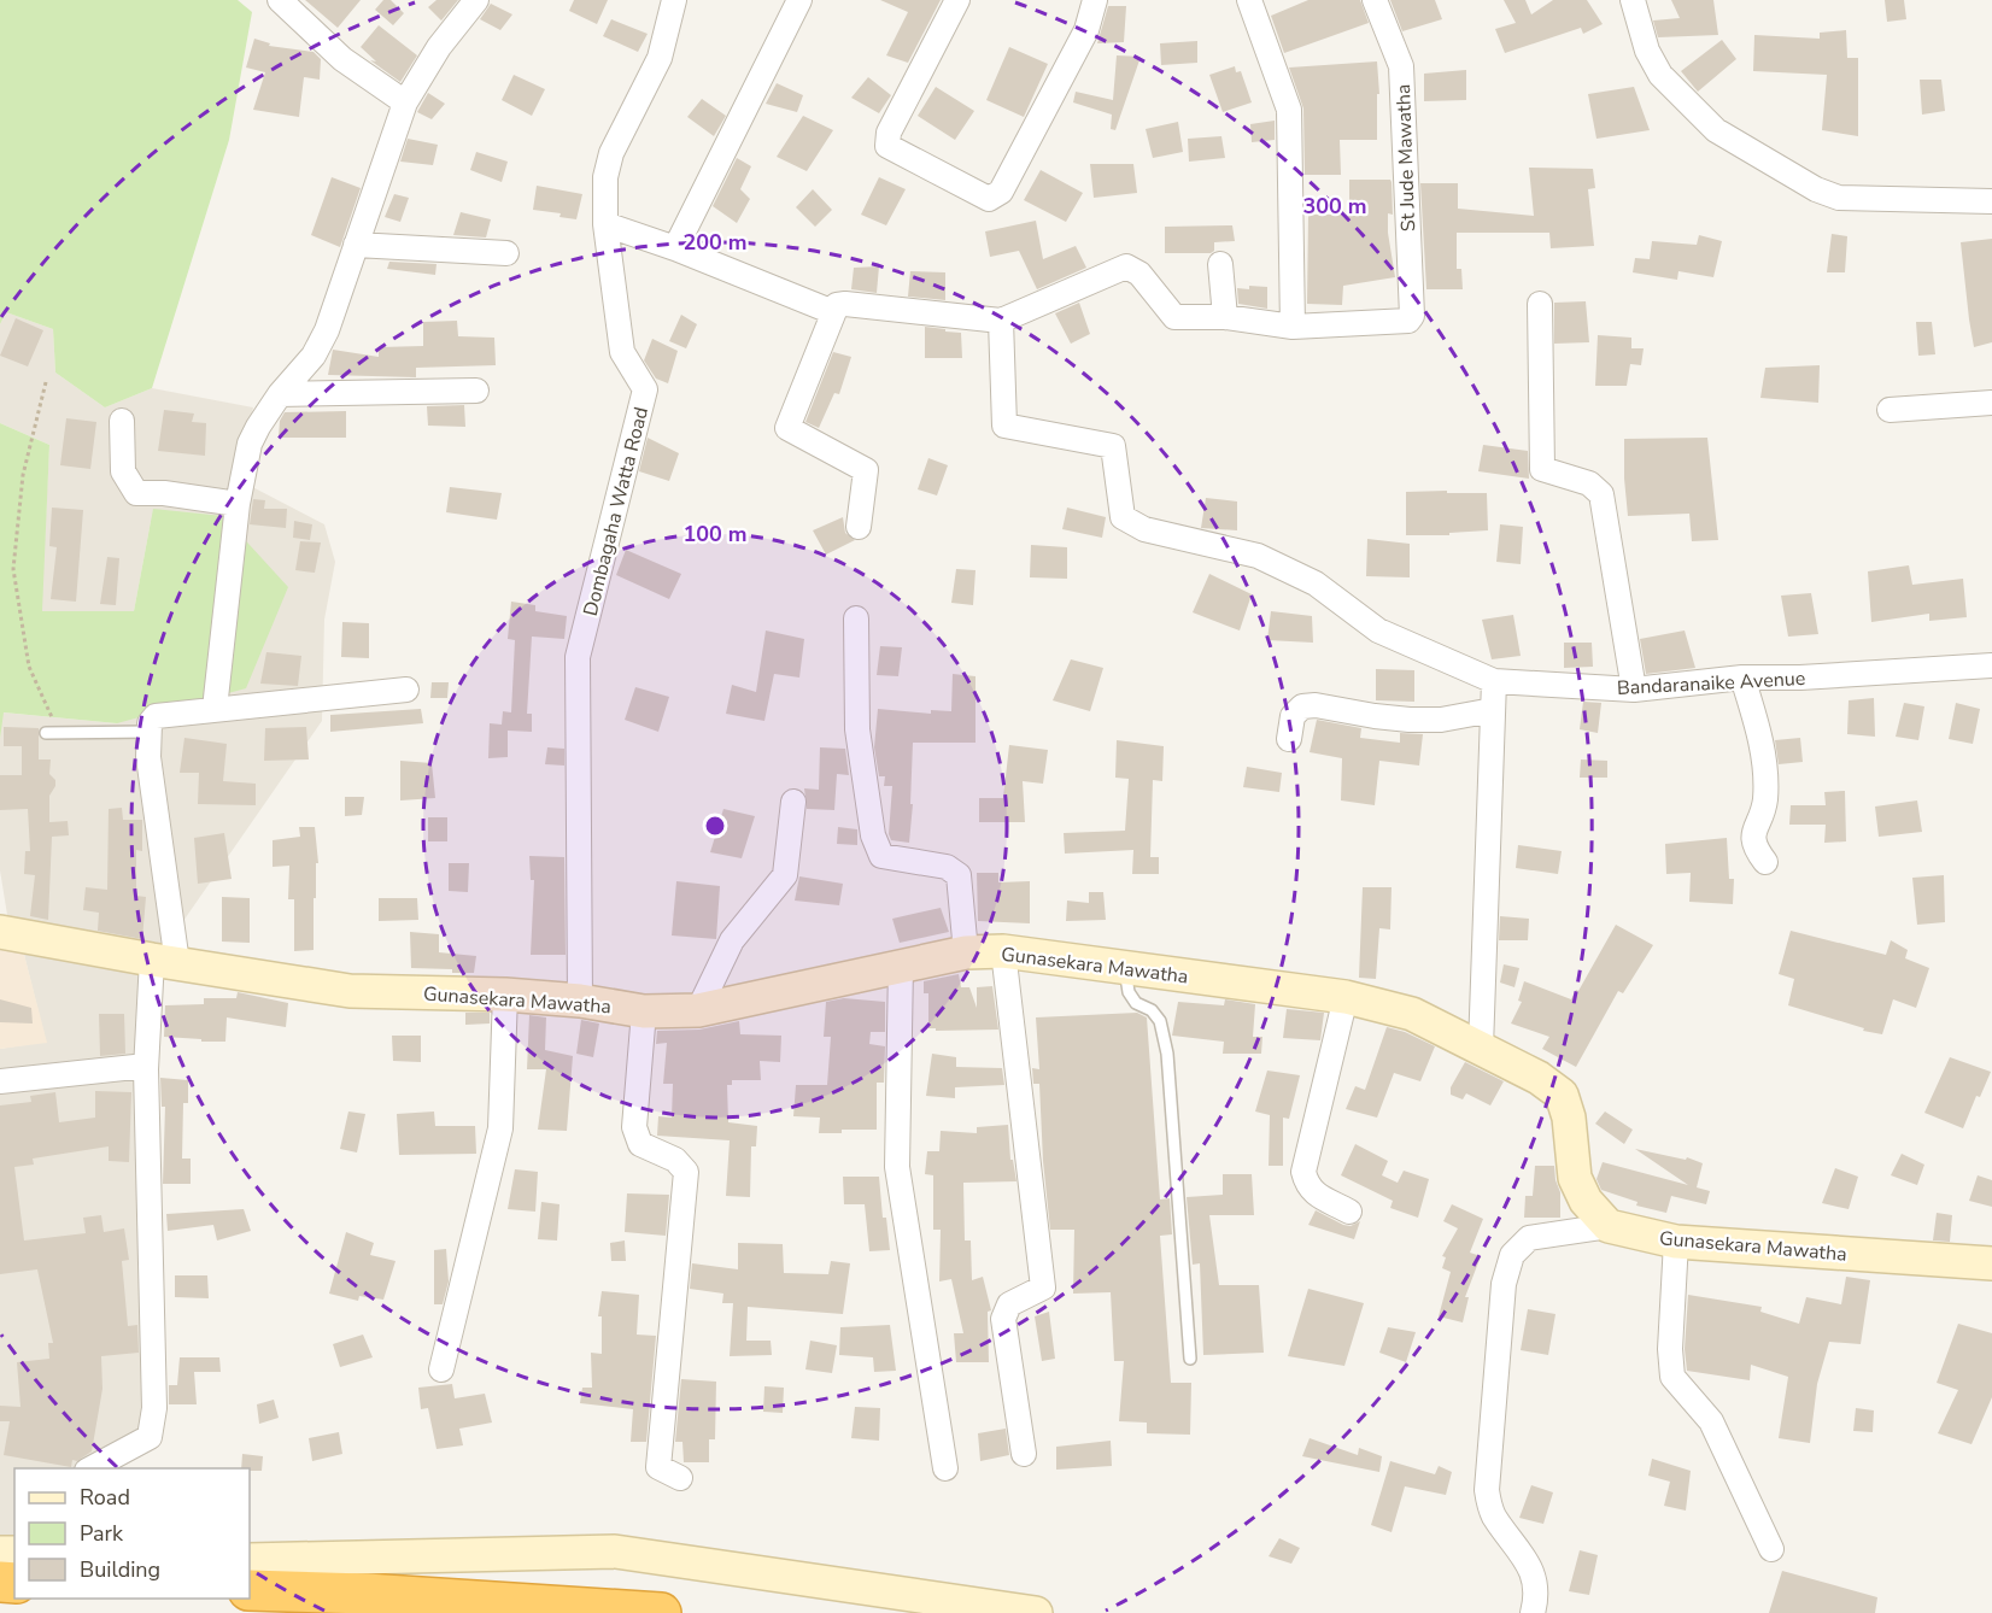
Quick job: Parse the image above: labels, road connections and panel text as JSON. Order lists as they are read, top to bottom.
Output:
{
  "streets": {
    "street": [
      "St Jude Mawatha",
      "Dombagaha Watta Road",
      "Bandaranaike Avenue",
      "Gunasekara Mawatha"
    ]
  },
  "crossings": [
    ["Dombagaha Watta Road", "Gunasekara Mawatha"]
  ],
  "legend": ["Road", "Park", "Building"],
  "rings": ["300 m", "200 m", "100 m"]
}
